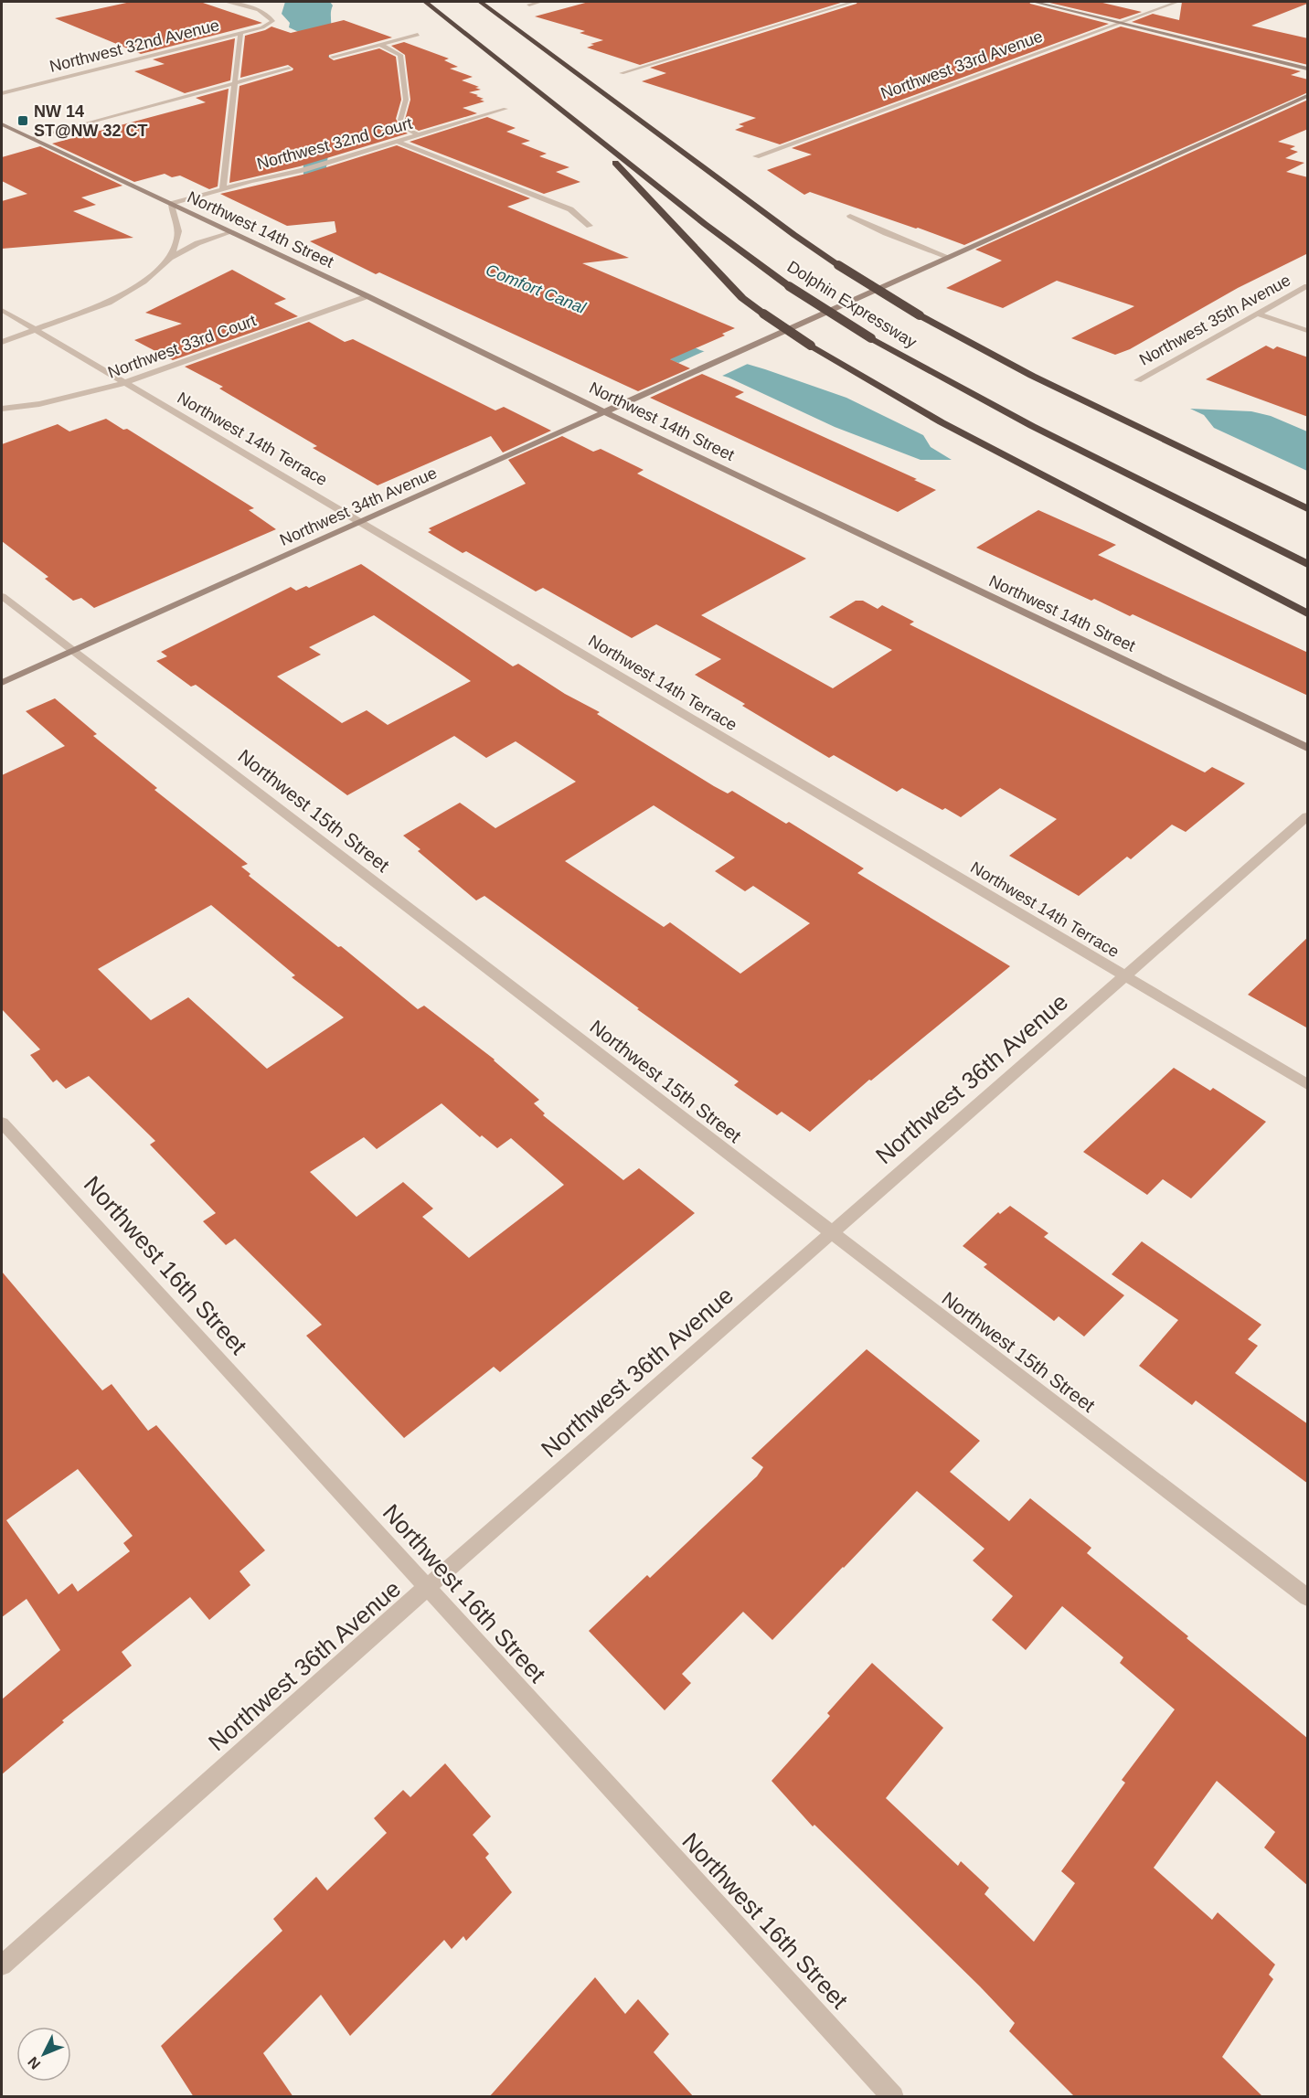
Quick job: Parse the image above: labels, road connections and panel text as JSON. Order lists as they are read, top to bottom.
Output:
{
  "streets": {
    "highway": ["Dolphin Expressway"],
    "street": [
      "Northwest 32nd Avenue",
      "Northwest 33rd Avenue",
      "Northwest 32nd Court",
      "Northwest 14th Street",
      "Northwest 35th Avenue",
      "Northwest 33rd Court",
      "Northwest 14th Terrace",
      "Northwest 34th Avenue",
      "Northwest 15th Street",
      "Northwest 36th Avenue",
      "Northwest 16th Street"
    ]
  },
  "crossings": [
    ["Northwest 32nd Court", "Northwest 14th Street"],
    ["Northwest 14th Street", "Northwest 33rd Court"],
    ["Northwest 14th Street", "Northwest 34th Avenue"],
    ["Northwest 33rd Court", "Northwest 14th Terrace"],
    ["Northwest 14th Terrace", "Northwest 34th Avenue"],
    ["Northwest 14th Terrace", "Northwest 36th Avenue"],
    ["Northwest 34th Avenue", "Northwest 15th Street"],
    ["Northwest 15th Street", "Northwest 36th Avenue"],
    ["Northwest 36th Avenue", "Northwest 16th Street"]
  ],
  "water": ["Comfort Canal"],
  "places": {
    "transit": ["NW 14 ST@NW 32 CT"]
  },
  "north": "bottom left"
}
